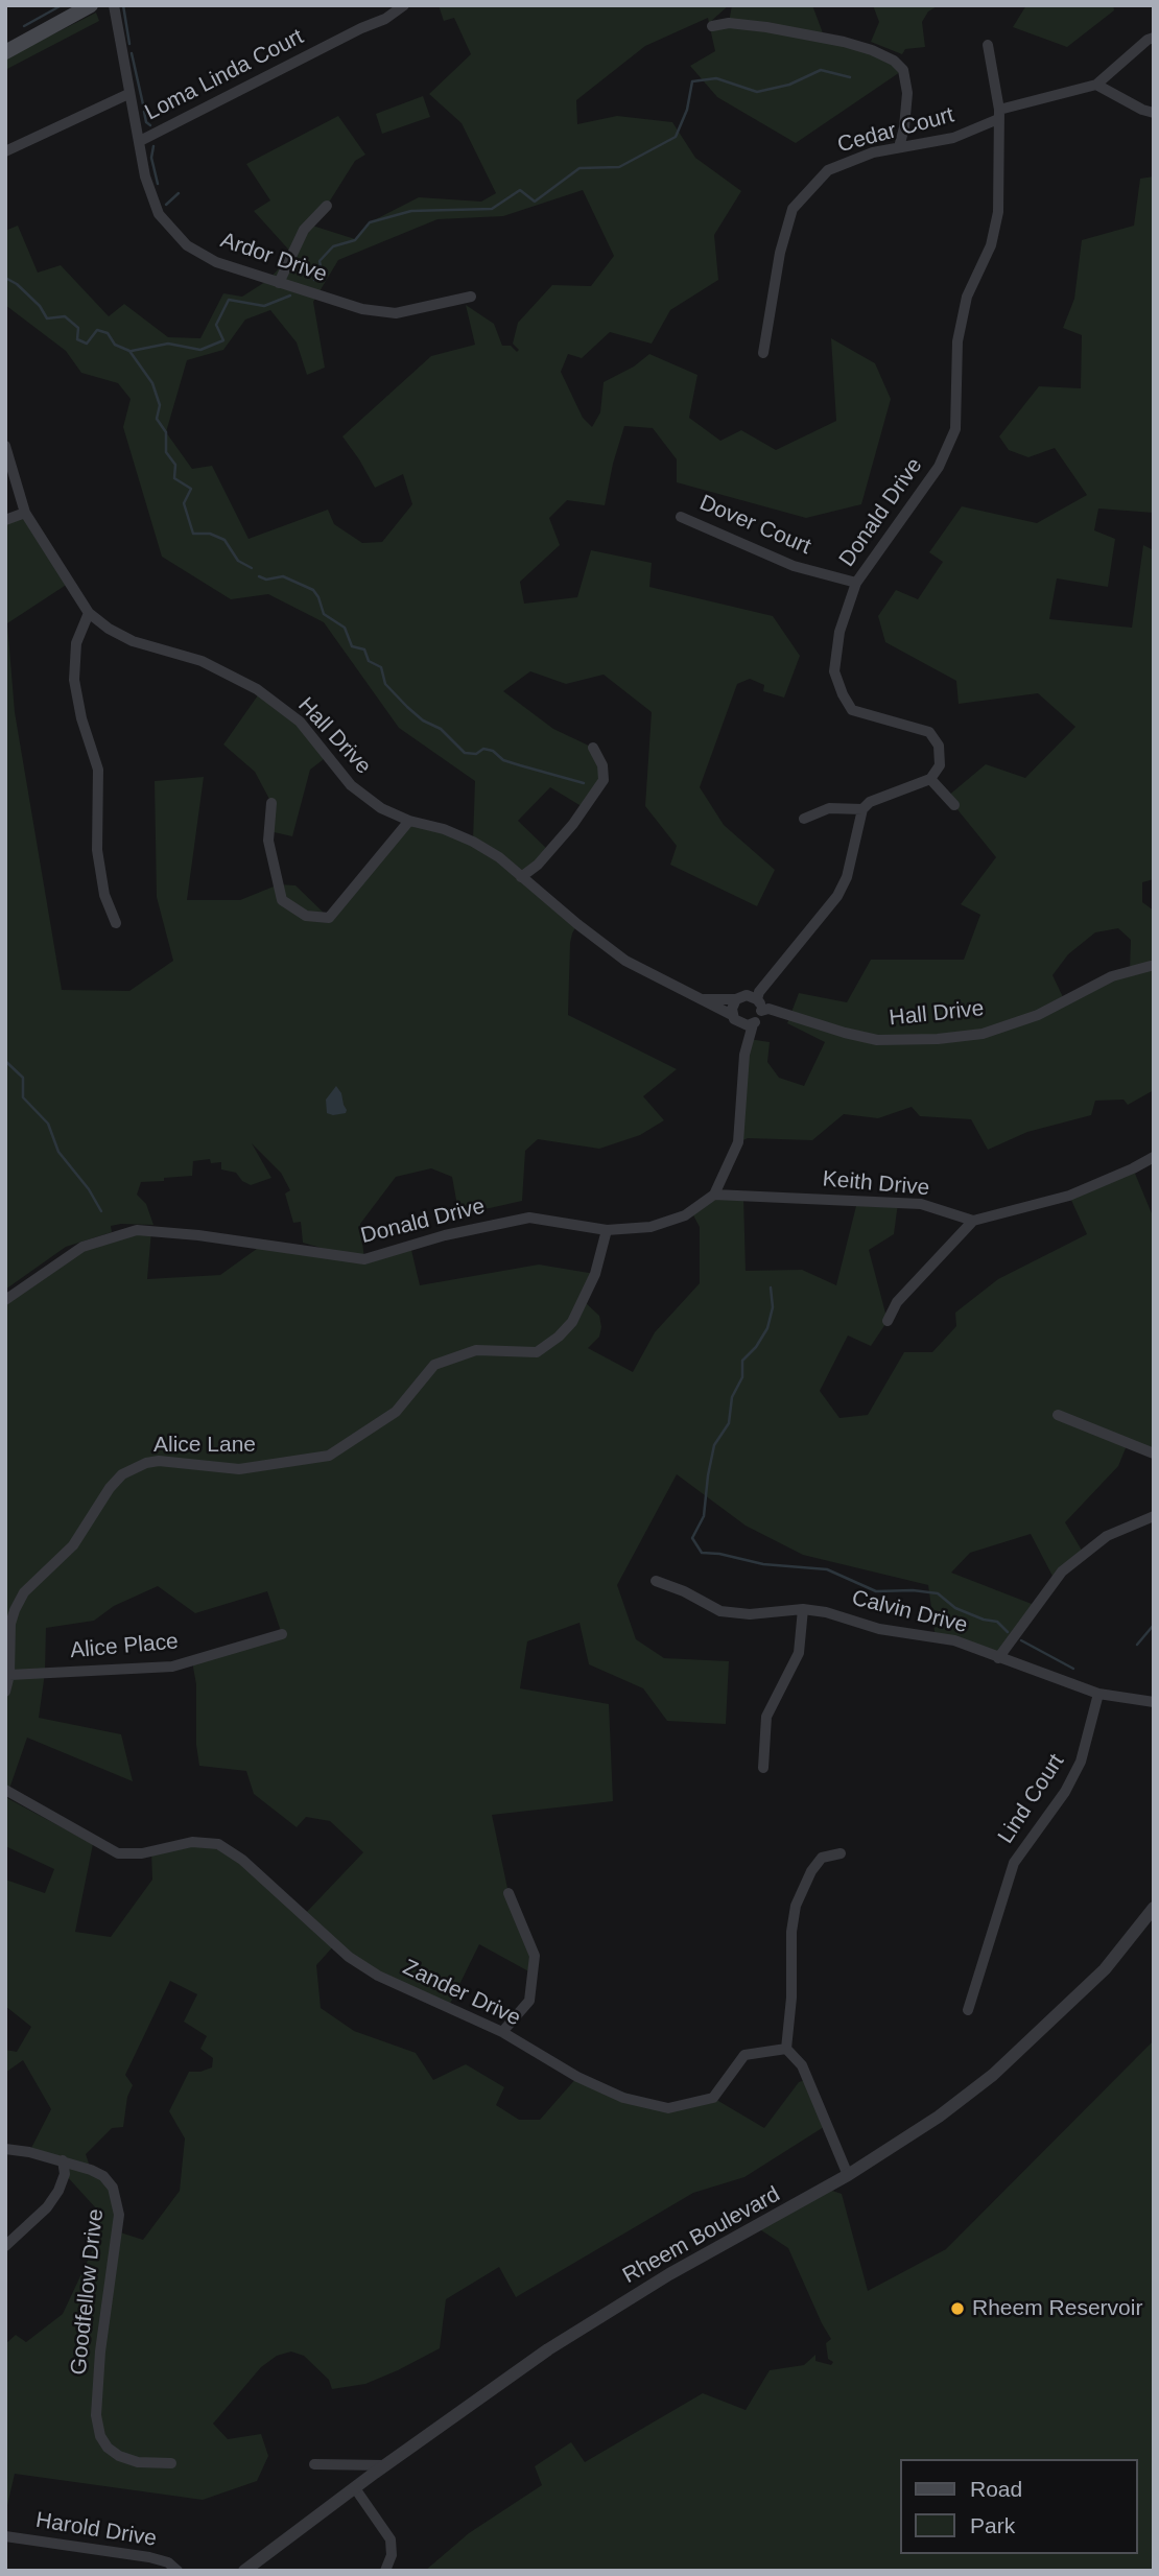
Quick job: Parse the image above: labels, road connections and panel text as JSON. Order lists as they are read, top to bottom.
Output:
{
  "streets": {
    "street": [
      "Loma Linda Court",
      "Cedar Court",
      "Ardor Drive",
      "Donald Drive",
      "Dover Court",
      "Hall Drive",
      "Keith Drive",
      "Alice Lane",
      "Calvin Drive",
      "Alice Place",
      "Lind Court",
      "Zander Drive",
      "Rheem Boulevard",
      "Goodfellow Drive",
      "Harold Drive"
    ]
  },
  "crossings": [
    ["Loma Linda Court", "Ardor Drive"],
    ["Cedar Court", "Donald Drive"],
    ["Donald Drive", "Dover Court"],
    ["Donald Drive", "Keith Drive"],
    ["Donald Drive", "Alice Lane"],
    ["Alice Lane", "Alice Place"],
    ["Calvin Drive", "Lind Court"]
  ],
  "places": ["Rheem Reservoir"],
  "legend": ["Road", "Park"]
}
